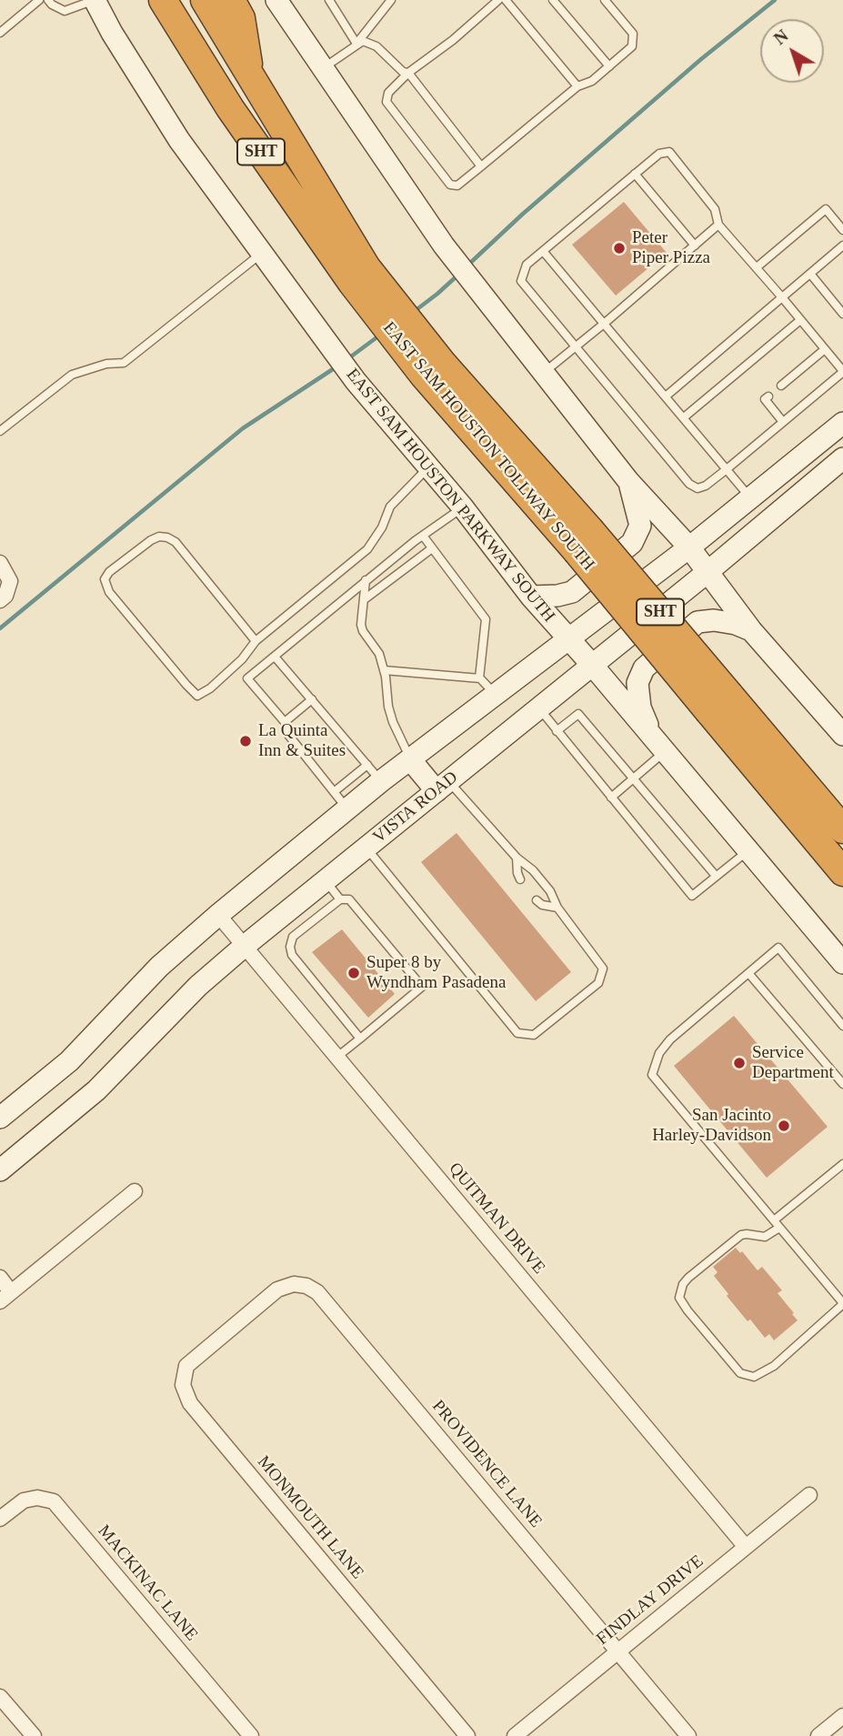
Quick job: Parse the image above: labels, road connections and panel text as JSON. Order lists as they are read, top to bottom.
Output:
{
  "streets": {
    "highway": ["SHT", "EAST SAM HOUSTON TOLLWAY SOUTH"],
    "main road": ["EAST SAM HOUSTON PARKWAY SOUTH", "VISTA ROAD"],
    "street": [
      "QUITMAN DRIVE",
      "PROVIDENCE LANE",
      "MONMOUTH LANE",
      "MACKINAC LANE",
      "FINDLAY DRIVE"
    ]
  },
  "crossings": [
    ["EAST SAM HOUSTON PARKWAY SOUTH", "VISTA ROAD"],
    ["VISTA ROAD", "QUITMAN DRIVE"],
    ["QUITMAN DRIVE", "FINDLAY DRIVE"],
    ["PROVIDENCE LANE", "MONMOUTH LANE"],
    ["PROVIDENCE LANE", "FINDLAY DRIVE"]
  ],
  "places": [
    "Peter Piper Pizza",
    "La Quinta Inn & Suites",
    "Super 8 by Wyndham Pasadena",
    "Service Department",
    "San Jacinto Harley-Davidson"
  ],
  "north": "top left"
}
